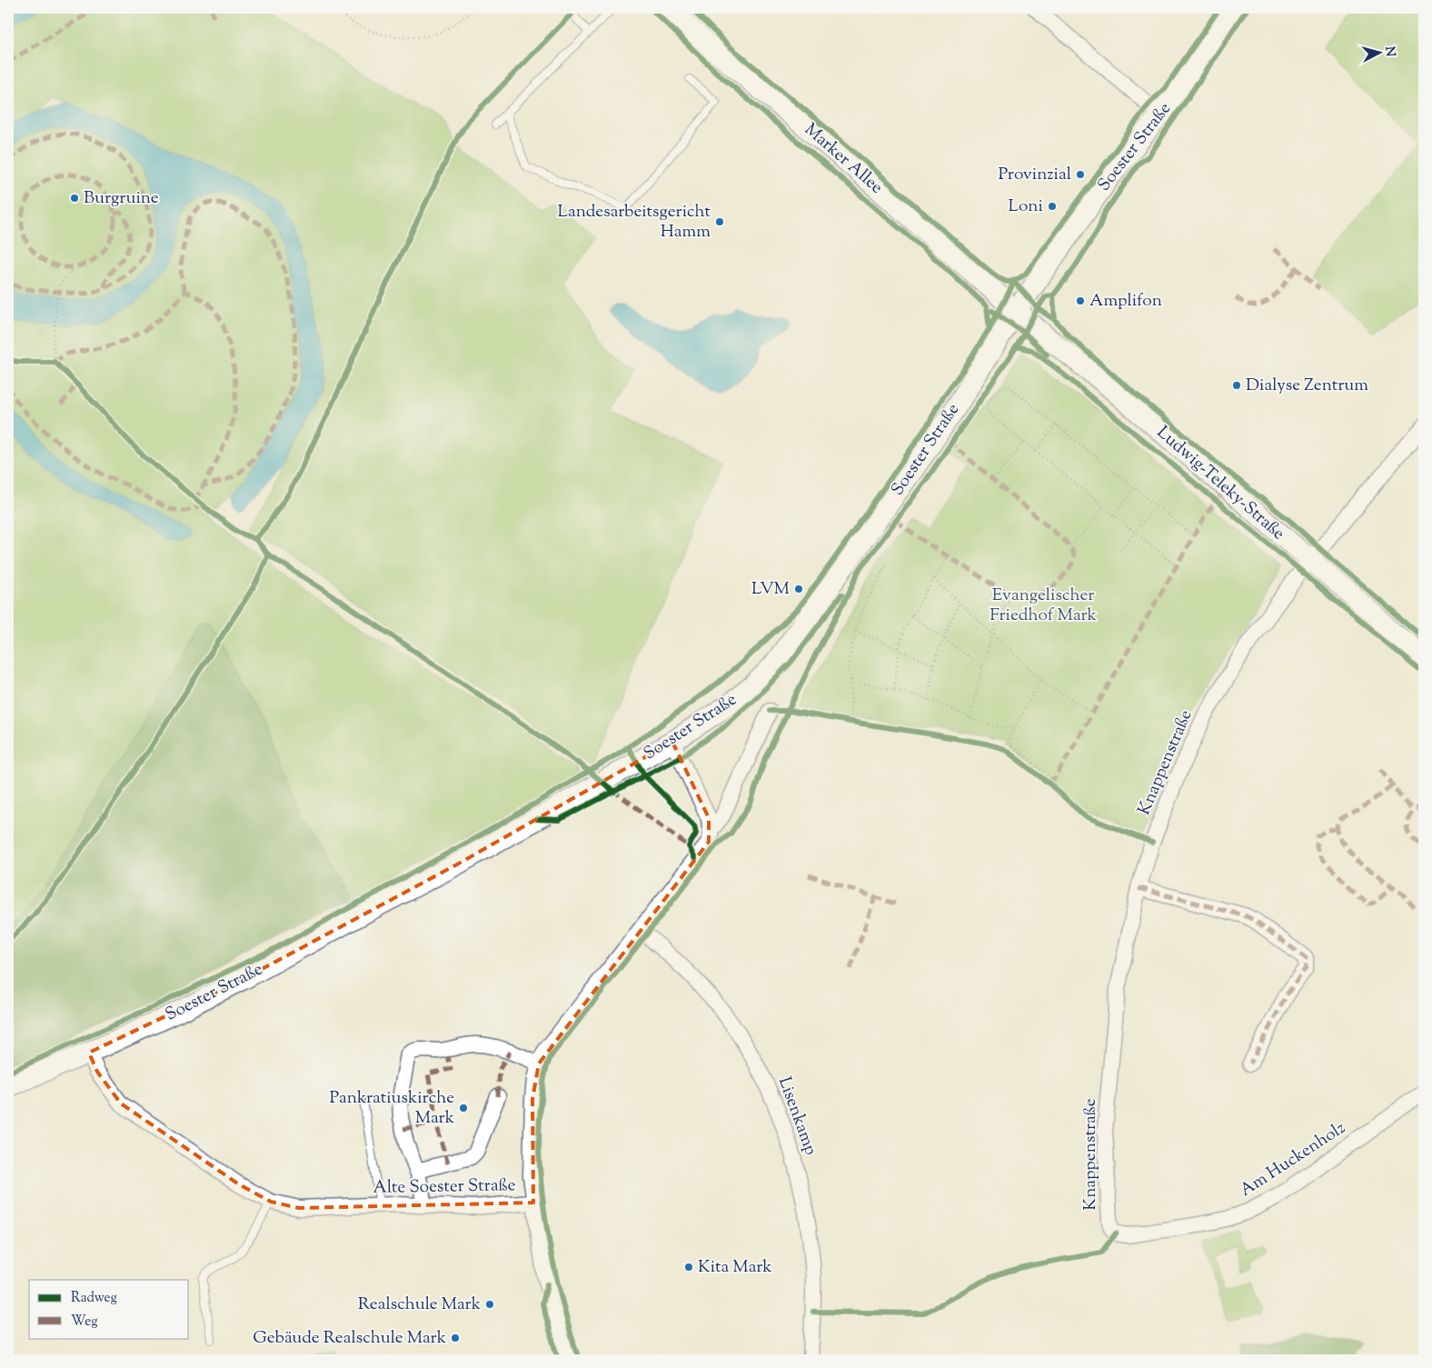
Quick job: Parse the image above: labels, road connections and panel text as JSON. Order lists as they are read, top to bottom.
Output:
{
  "streets": {
    "main road": ["Soester Straße", "Marker Allee", "Ludwig-Teleky-Straße"],
    "street": [
      "Knappenstraße",
      "Lisenkamp",
      "Am Huckenholz",
      "Alte Soester Straße"
    ]
  },
  "crossings": [
    ["Soester Straße", "Marker Allee"],
    ["Soester Straße", "Ludwig-Teleky-Straße"],
    ["Soester Straße", "Alte Soester Straße"],
    ["Marker Allee", "Ludwig-Teleky-Straße"],
    ["Ludwig-Teleky-Straße", "Knappenstraße"],
    ["Knappenstraße", "Am Huckenholz"],
    ["Lisenkamp", "Alte Soester Straße"]
  ],
  "parks": ["Evangelischer Friedhof Mark"],
  "places": [
    "Provinzial",
    "Burgruine",
    "Loni",
    "Landesarbeitsgericht Hamm",
    "Amplifon",
    "Dialyse Zentrum",
    "LVM",
    "Pankratiuskirche Mark",
    "Kita Mark",
    "Realschule Mark",
    "Gebäude Realschule Mark"
  ],
  "legend": ["Radweg", "Weg"],
  "north": "right"
}
